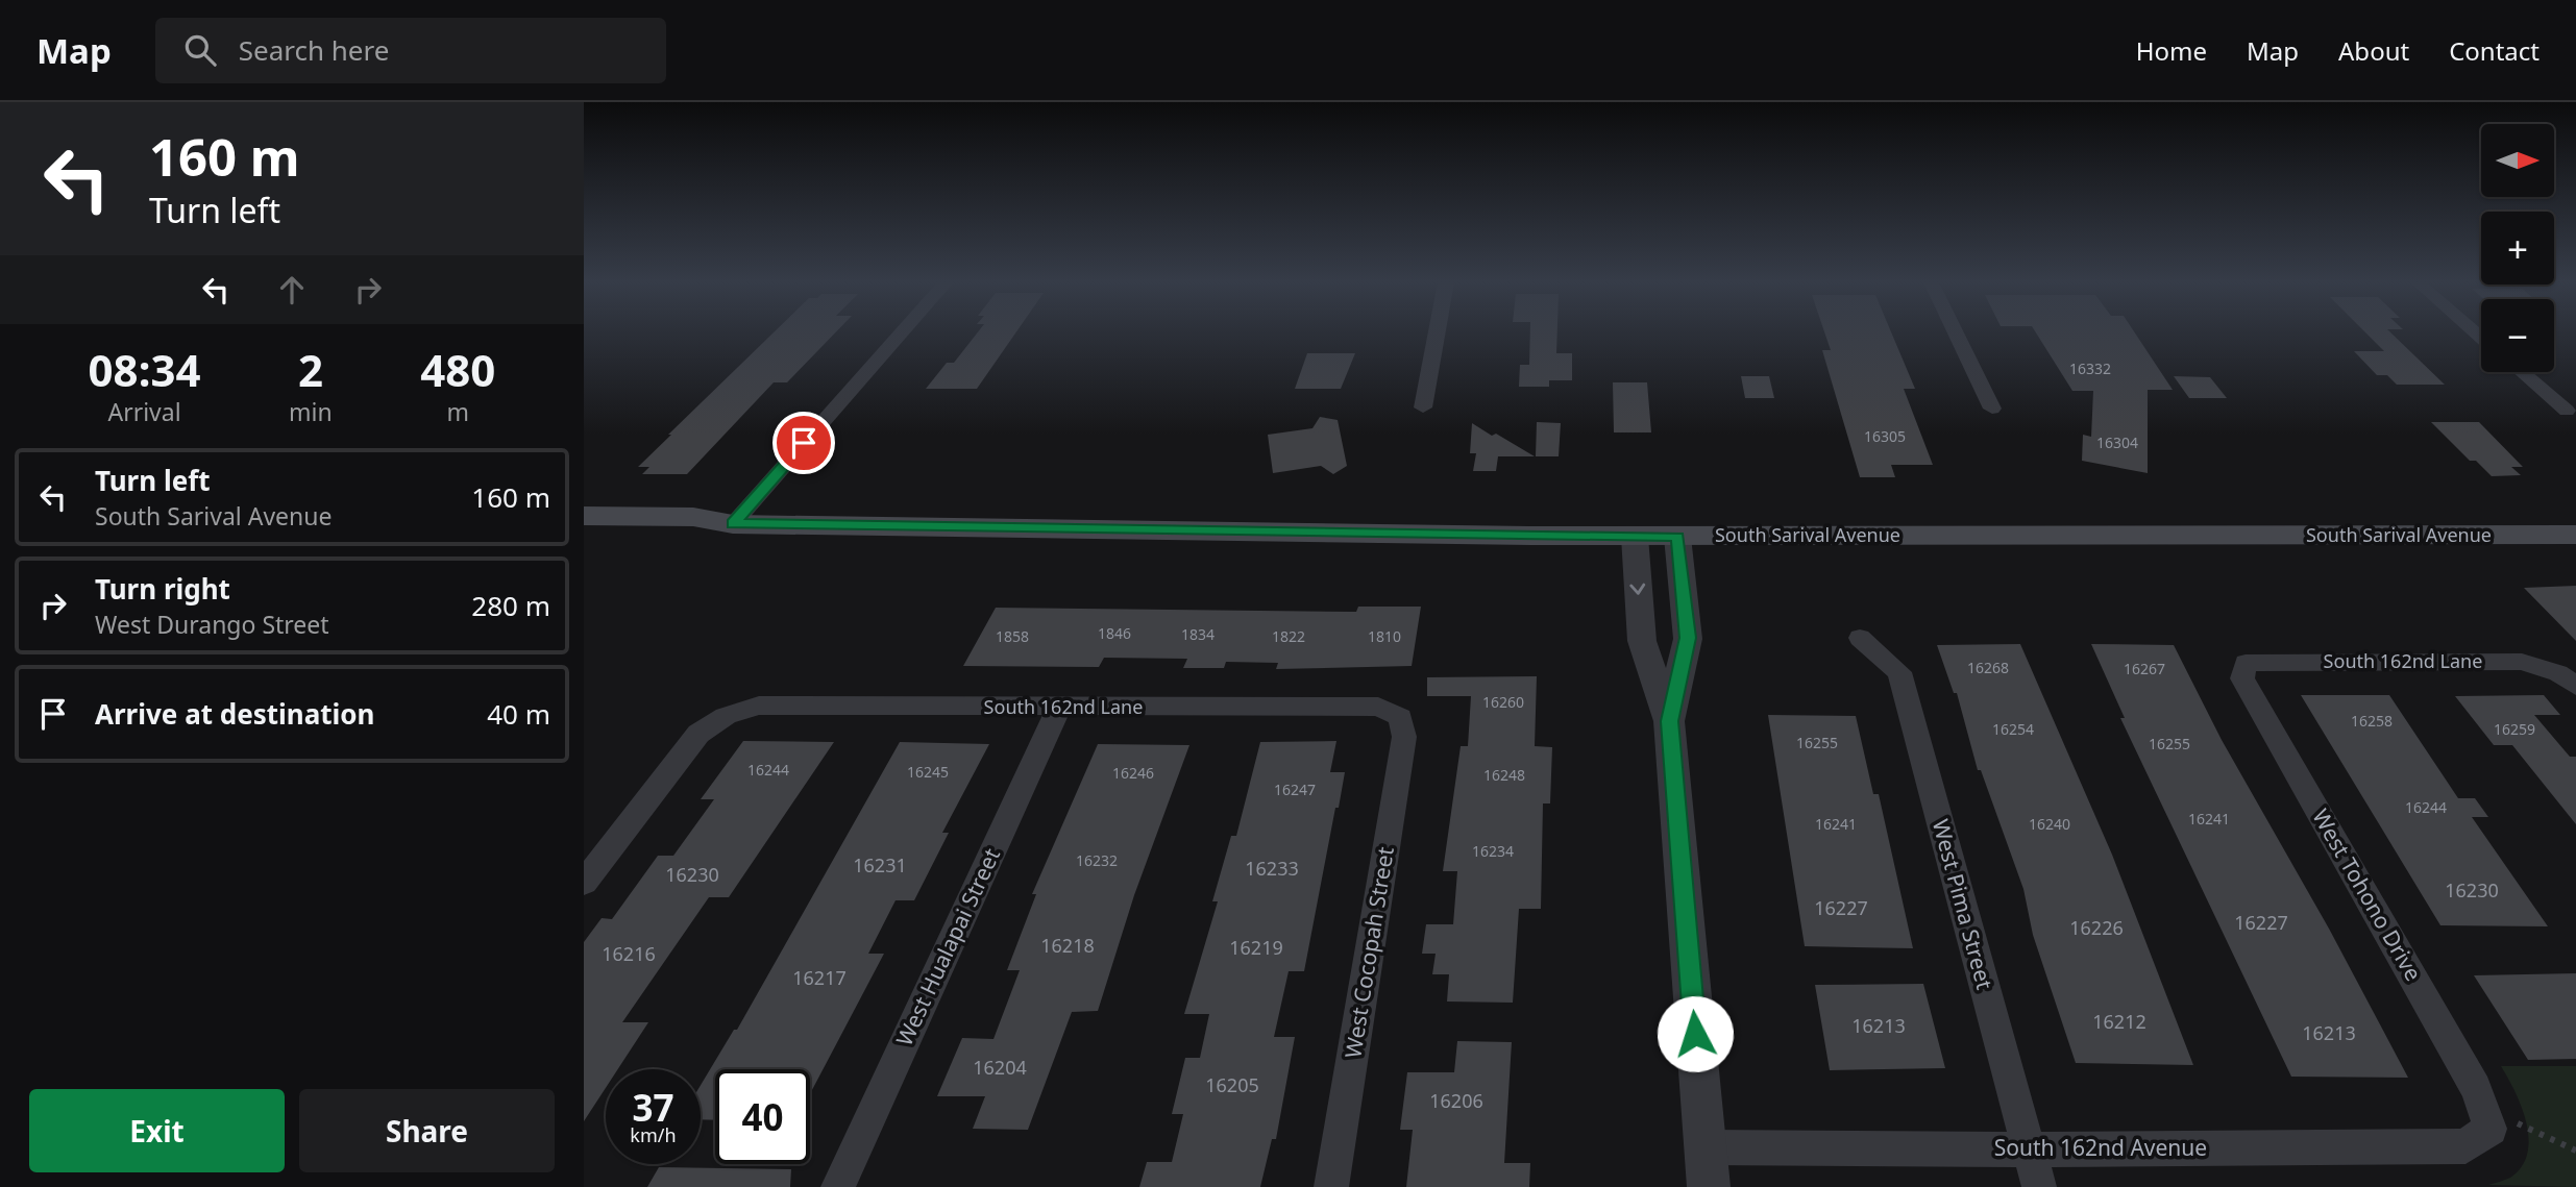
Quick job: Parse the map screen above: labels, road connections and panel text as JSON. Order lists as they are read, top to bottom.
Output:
{
  "streets": {
    "main road": ["South Sarival Avenue"],
    "street": [
      "South 162nd Lane",
      "West Tohono Drive",
      "West Pima Street",
      "West Hualapai Street",
      "West Cocopah Street",
      "South 162nd Avenue"
    ]
  },
  "crossings": [
    ["South 162nd Lane", "West Tohono Drive"],
    ["South 162nd Lane", "West Hualapai Street"],
    ["South 162nd Lane", "West Cocopah Street"],
    ["West Tohono Drive", "South 162nd Avenue"],
    ["West Pima Street", "South 162nd Avenue"]
  ],
  "house_numbers": [
    "16332",
    "16305",
    "16304",
    "1846",
    "1834",
    "1858",
    "1822",
    "1810",
    "16268",
    "16267",
    "16260",
    "16258",
    "16254",
    "16259",
    "16255",
    "16255",
    "16244",
    "16245",
    "16246",
    "16248",
    "16247",
    "16244",
    "16241",
    "16241",
    "16240",
    "16234",
    "16232",
    "16231",
    "16233",
    "16230",
    "16230",
    "16227",
    "16227",
    "16226",
    "16218",
    "16219",
    "16216",
    "16217",
    "16212",
    "16213",
    "16213",
    "16204",
    "16205",
    "16206"
  ],
  "north": "right",
  "page": {
    "header": "Map",
    "search": "Search here",
    "nav": [
      "Home",
      "Map",
      "About",
      "Contact"
    ],
    "turn": ["160 m", "Turn left"],
    "map_buttons": ["+", "−"],
    "eta": [
      "08:34",
      "Arrival",
      "2",
      "min",
      "480",
      "m"
    ],
    "list": [
      {
        "name": "Turn left",
        "note": "South Sarival Avenue",
        "value": "160 m"
      },
      {
        "name": "Turn right",
        "note": "West Durango Street",
        "value": "280 m"
      },
      {
        "name": "Arrive at destination",
        "value": "40 m"
      }
    ],
    "speed": "37 km/h",
    "limit": "40",
    "buttons": ["Exit", "Share"]
  }
}
